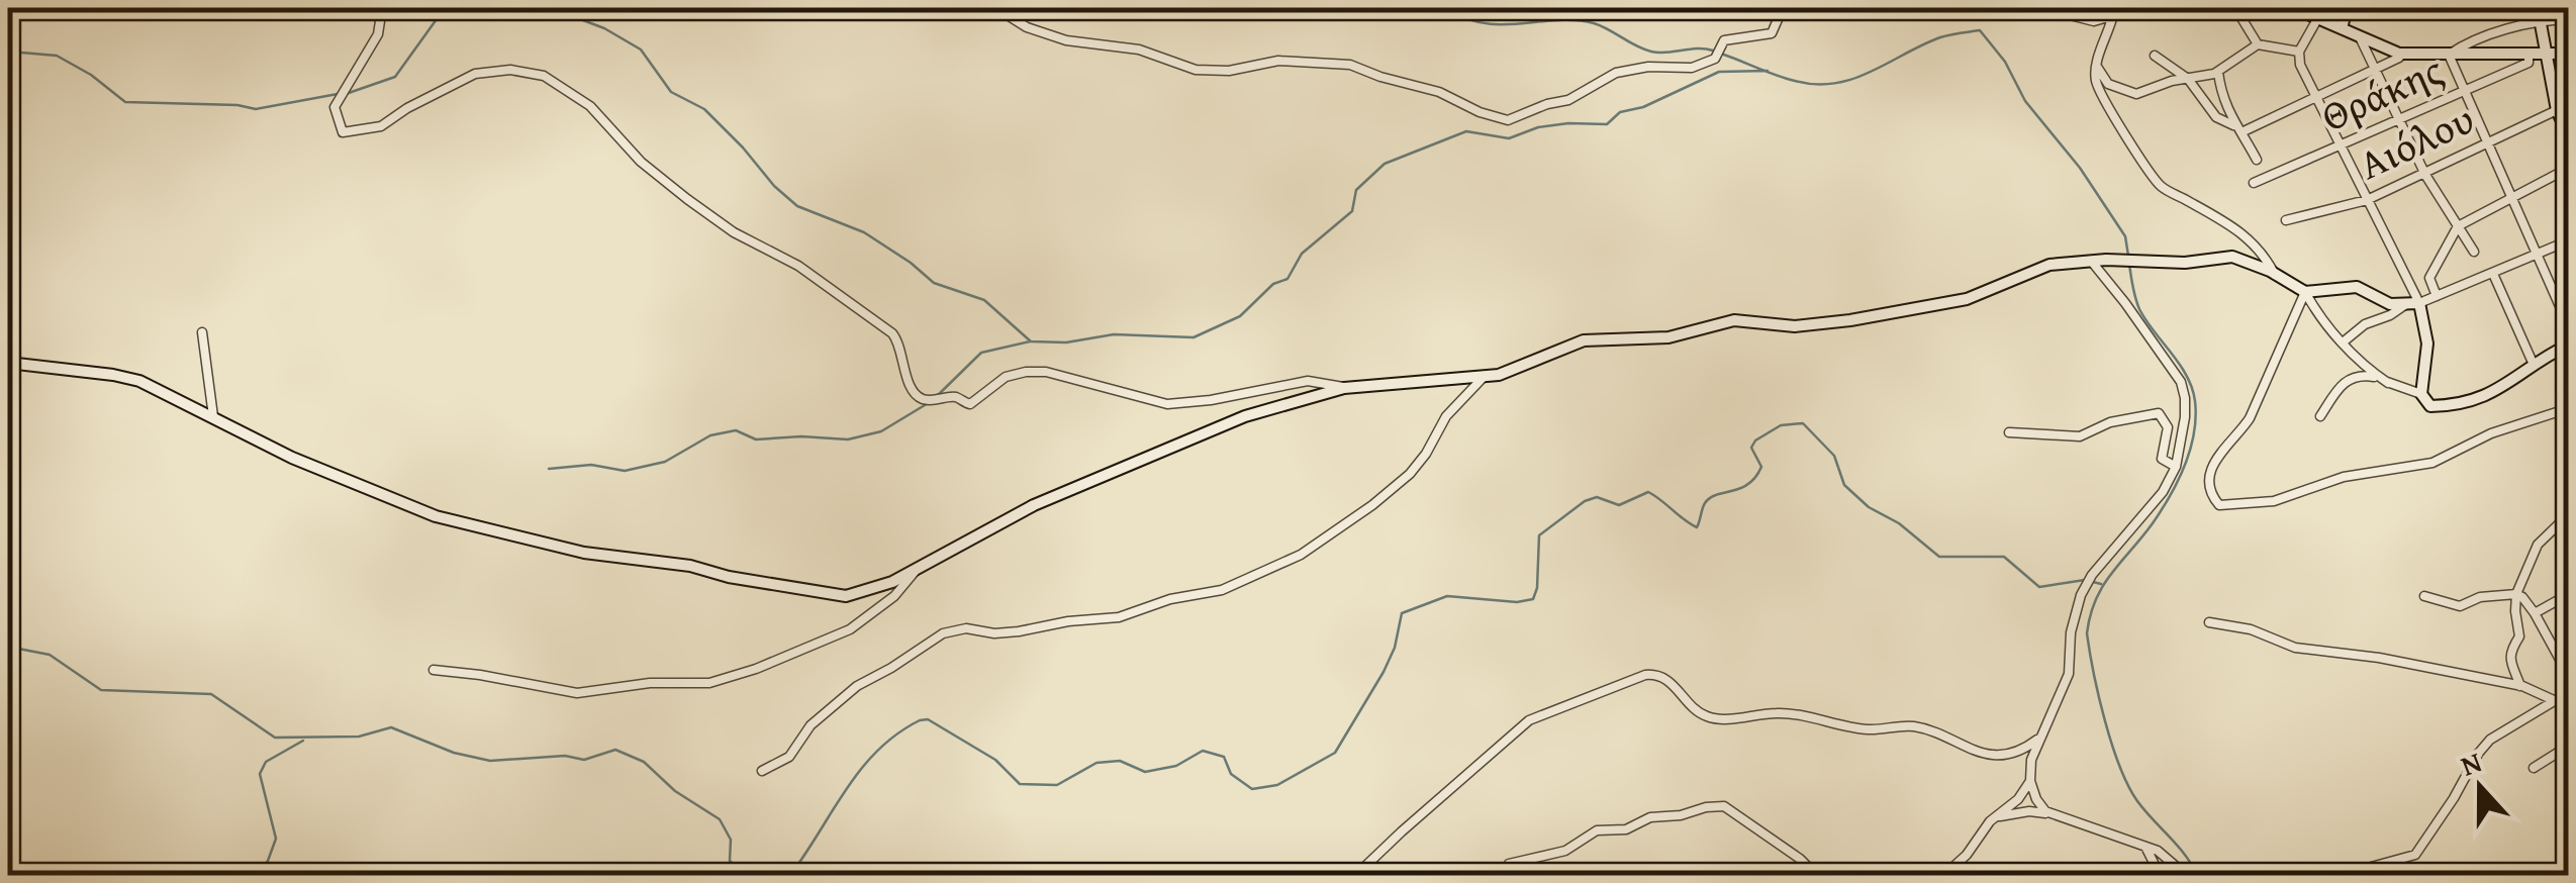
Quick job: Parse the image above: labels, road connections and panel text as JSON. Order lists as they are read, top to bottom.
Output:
{
  "streets": {
    "street": ["Θράκης", "Αιόλου"]
  },
  "north": "top"
}
